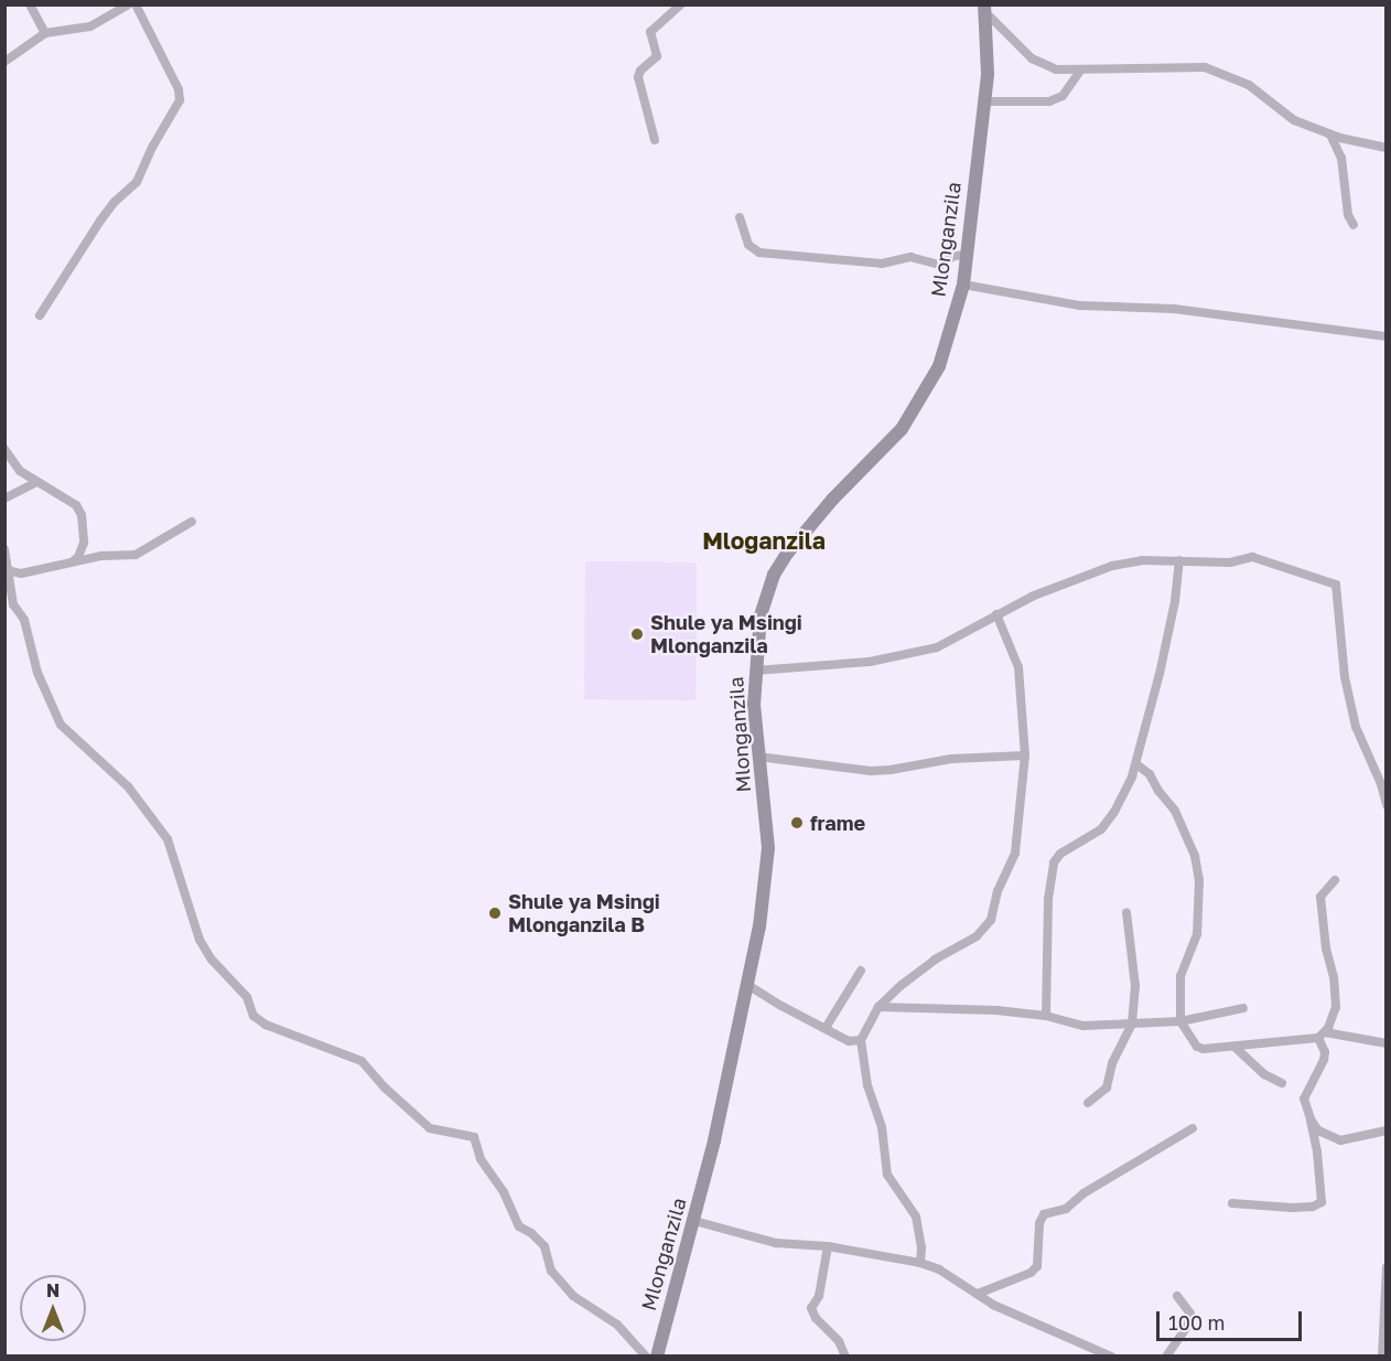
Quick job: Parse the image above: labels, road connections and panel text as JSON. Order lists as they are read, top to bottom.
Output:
{
  "streets": {
    "street": ["Mlonganzila"]
  },
  "districts": ["Mloganzila"],
  "places": ["Shule ya Msingi Mlonganzila", "frame", "Shule ya Msingi Mlonganzila B"],
  "scale_bar": "100 m",
  "north": "top"
}
